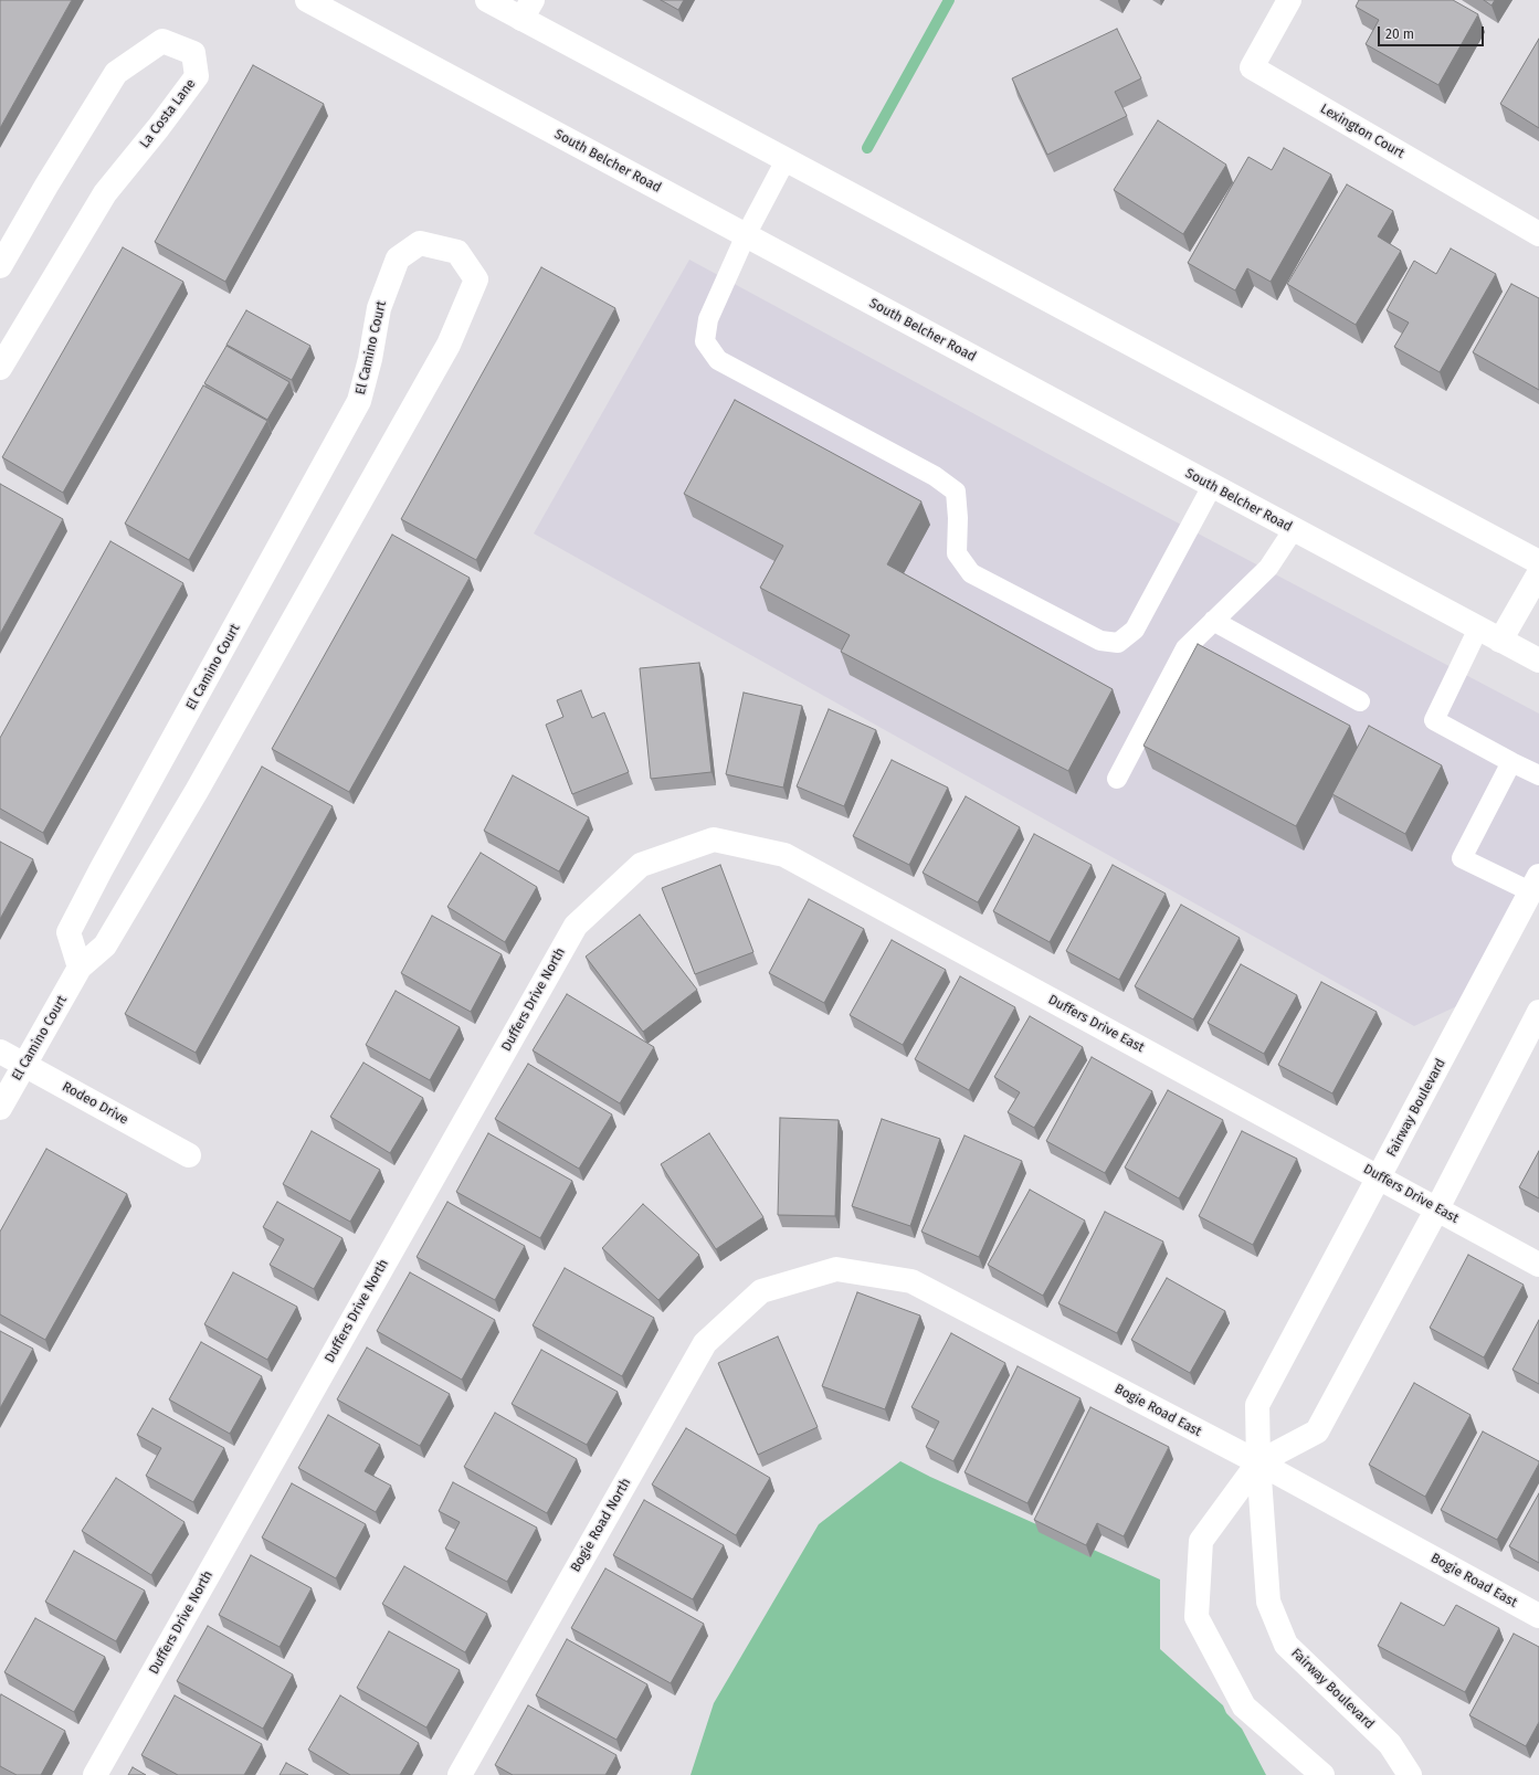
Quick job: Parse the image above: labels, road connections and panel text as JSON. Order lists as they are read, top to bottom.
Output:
{
  "streets": {
    "street": [
      "La Costa Lane",
      "Lexington Court",
      "South Belcher Road",
      "El Camino Court",
      "Duffers Drive North",
      "Duffers Drive East",
      "Rodeo Drive",
      "Fairway Boulevard",
      "Bogie Road East",
      "Bogie Road North"
    ]
  },
  "crossings": [
    ["El Camino Court", "Rodeo Drive"],
    ["Duffers Drive North", "Duffers Drive East"],
    ["Duffers Drive East", "Fairway Boulevard"],
    ["Fairway Boulevard", "Bogie Road East"],
    ["Bogie Road East", "Bogie Road North"]
  ],
  "scale_bar": "20 m"
}
